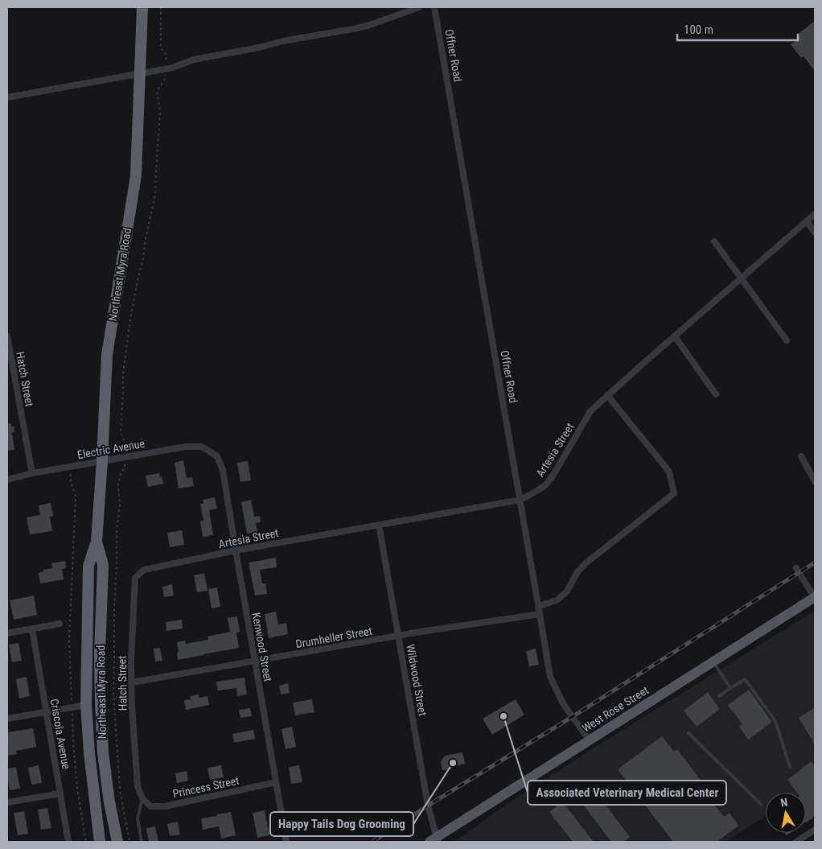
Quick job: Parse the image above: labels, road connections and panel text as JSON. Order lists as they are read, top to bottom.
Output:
{
  "streets": {
    "highway": ["Northeast Myra Road"],
    "main road": ["West Rose Street"],
    "street": [
      "Offner Road",
      "Hatch Street",
      "Electric Avenue",
      "Artesia Street",
      "Drumheller Street",
      "Kenwood Street",
      "Wildwood Street",
      "Criscola Avenue",
      "Princess Street"
    ]
  },
  "crossings": [
    ["Offner Road", "Artesia Street"],
    ["Offner Road", "Drumheller Street"],
    ["Offner Road", "West Rose Street"],
    ["Northeast Myra Road", "Electric Avenue"],
    ["Hatch Street", "Electric Avenue"],
    ["Hatch Street", "Artesia Street"],
    ["Hatch Street", "Drumheller Street"],
    ["Hatch Street", "Princess Street"],
    ["Electric Avenue", "Kenwood Street"],
    ["Artesia Street", "Kenwood Street"],
    ["Artesia Street", "Wildwood Street"],
    ["Drumheller Street", "Kenwood Street"],
    ["Drumheller Street", "Wildwood Street"],
    ["Kenwood Street", "Princess Street"],
    ["Wildwood Street", "West Rose Street"]
  ],
  "places": ["Associated Veterinary Medical Center", "Happy Tails Dog Grooming"],
  "scale_bar": "100 m",
  "north": "top"
}
